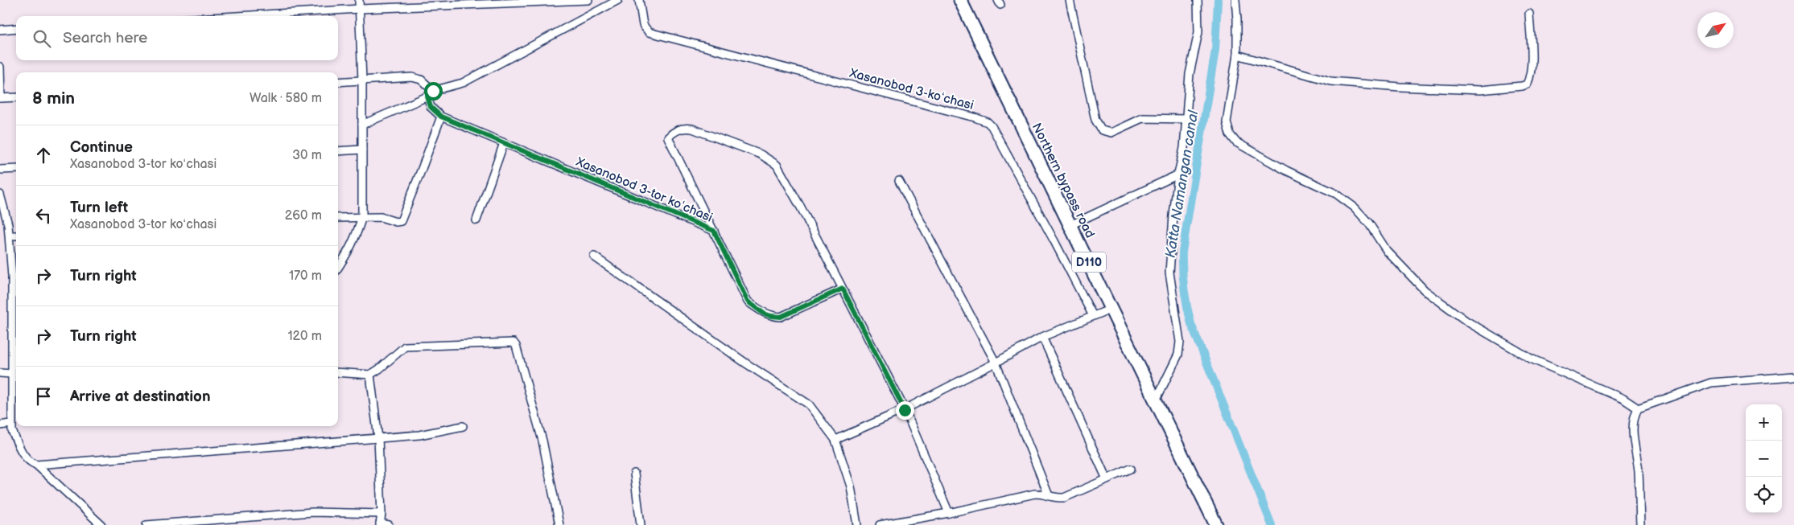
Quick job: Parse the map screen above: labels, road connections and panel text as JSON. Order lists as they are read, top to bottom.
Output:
{
  "streets": {
    "main road": ["Northern bypass road", "D110"],
    "street": ["Xasanobod 3-koʻchasi", "Xasanobod 3-tor koʻchasi"]
  },
  "water": ["Katta Namangan canal"],
  "north": "top right",
  "page": {
    "search": "Search here",
    "heading": ["8 min", "Walk · 580 m"],
    "list": [
      ["Continue", "Xasanobod 3-tor koʻchasi", "30 m"],
      ["Turn left", "Xasanobod 3-tor koʻchasi", "260 m"],
      ["Turn right", "170 m"],
      ["Turn right", "120 m"],
      "Arrive at destination"
    ],
    "map_buttons": ["+", "−"]
  }
}
